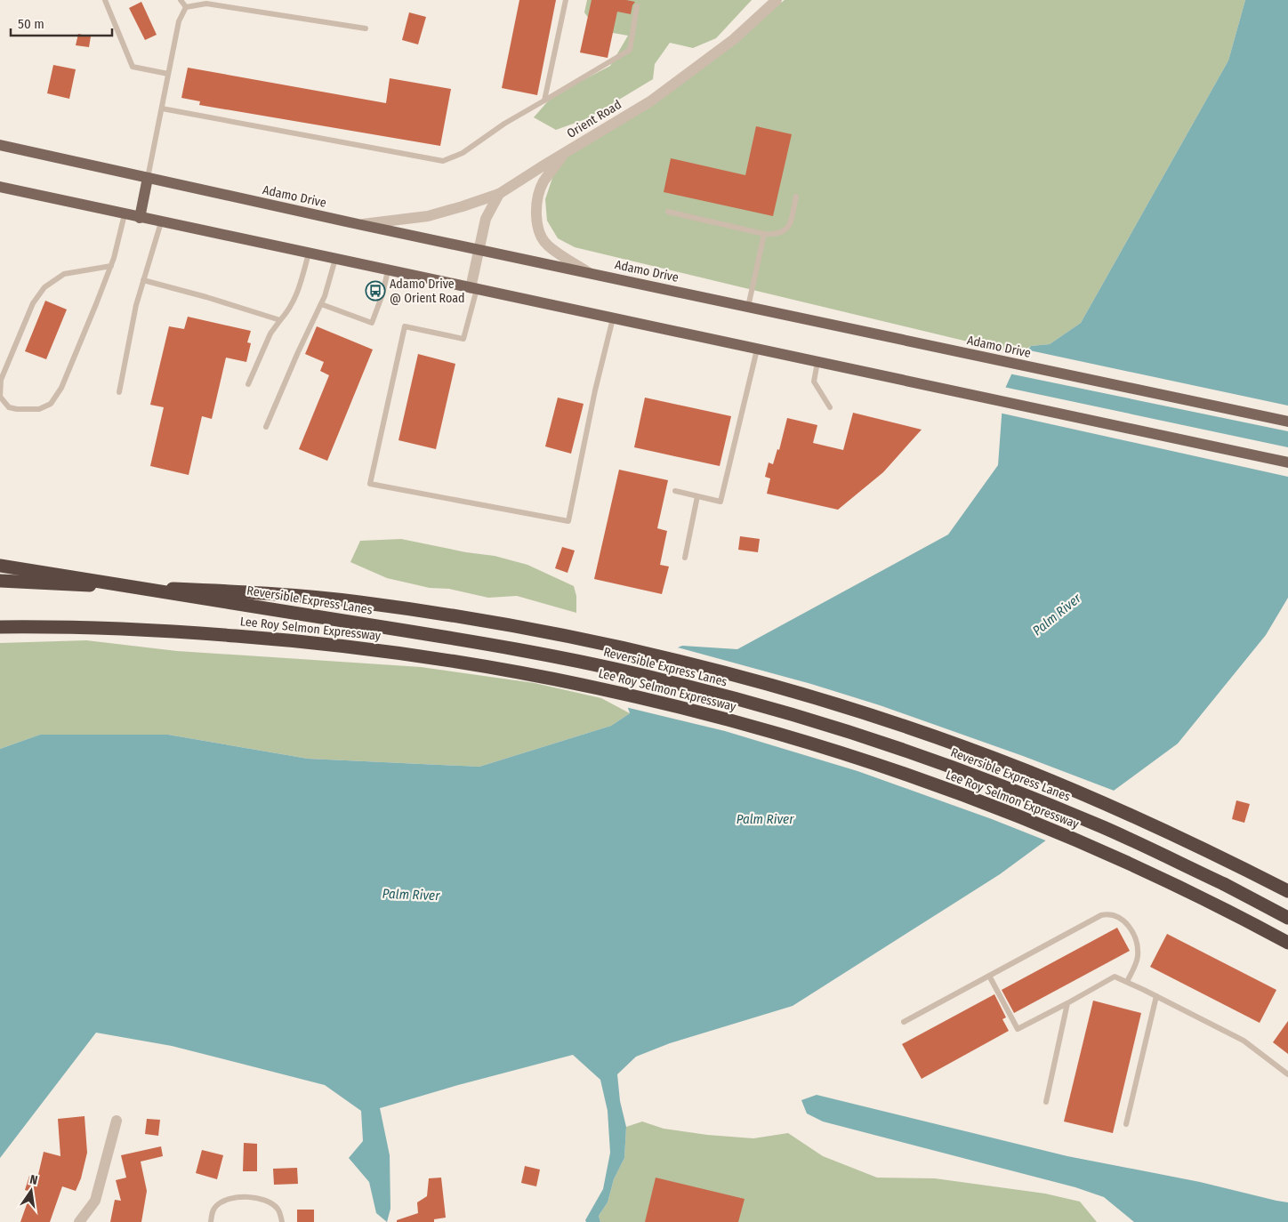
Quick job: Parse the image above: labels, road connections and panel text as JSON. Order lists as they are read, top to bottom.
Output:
{
  "streets": {
    "highway": ["Reversible Express Lanes", "Lee Roy Selmon Expressway"],
    "main road": ["Adamo Drive"],
    "street": ["Orient Road"]
  },
  "crossings": [
    ["Orient Road", "Adamo Drive"]
  ],
  "water": ["Palm River"],
  "places": {
    "bus stop": ["Adamo Drive @ Orient Road"]
  },
  "scale_bar": "50 m",
  "north": "top"
}
